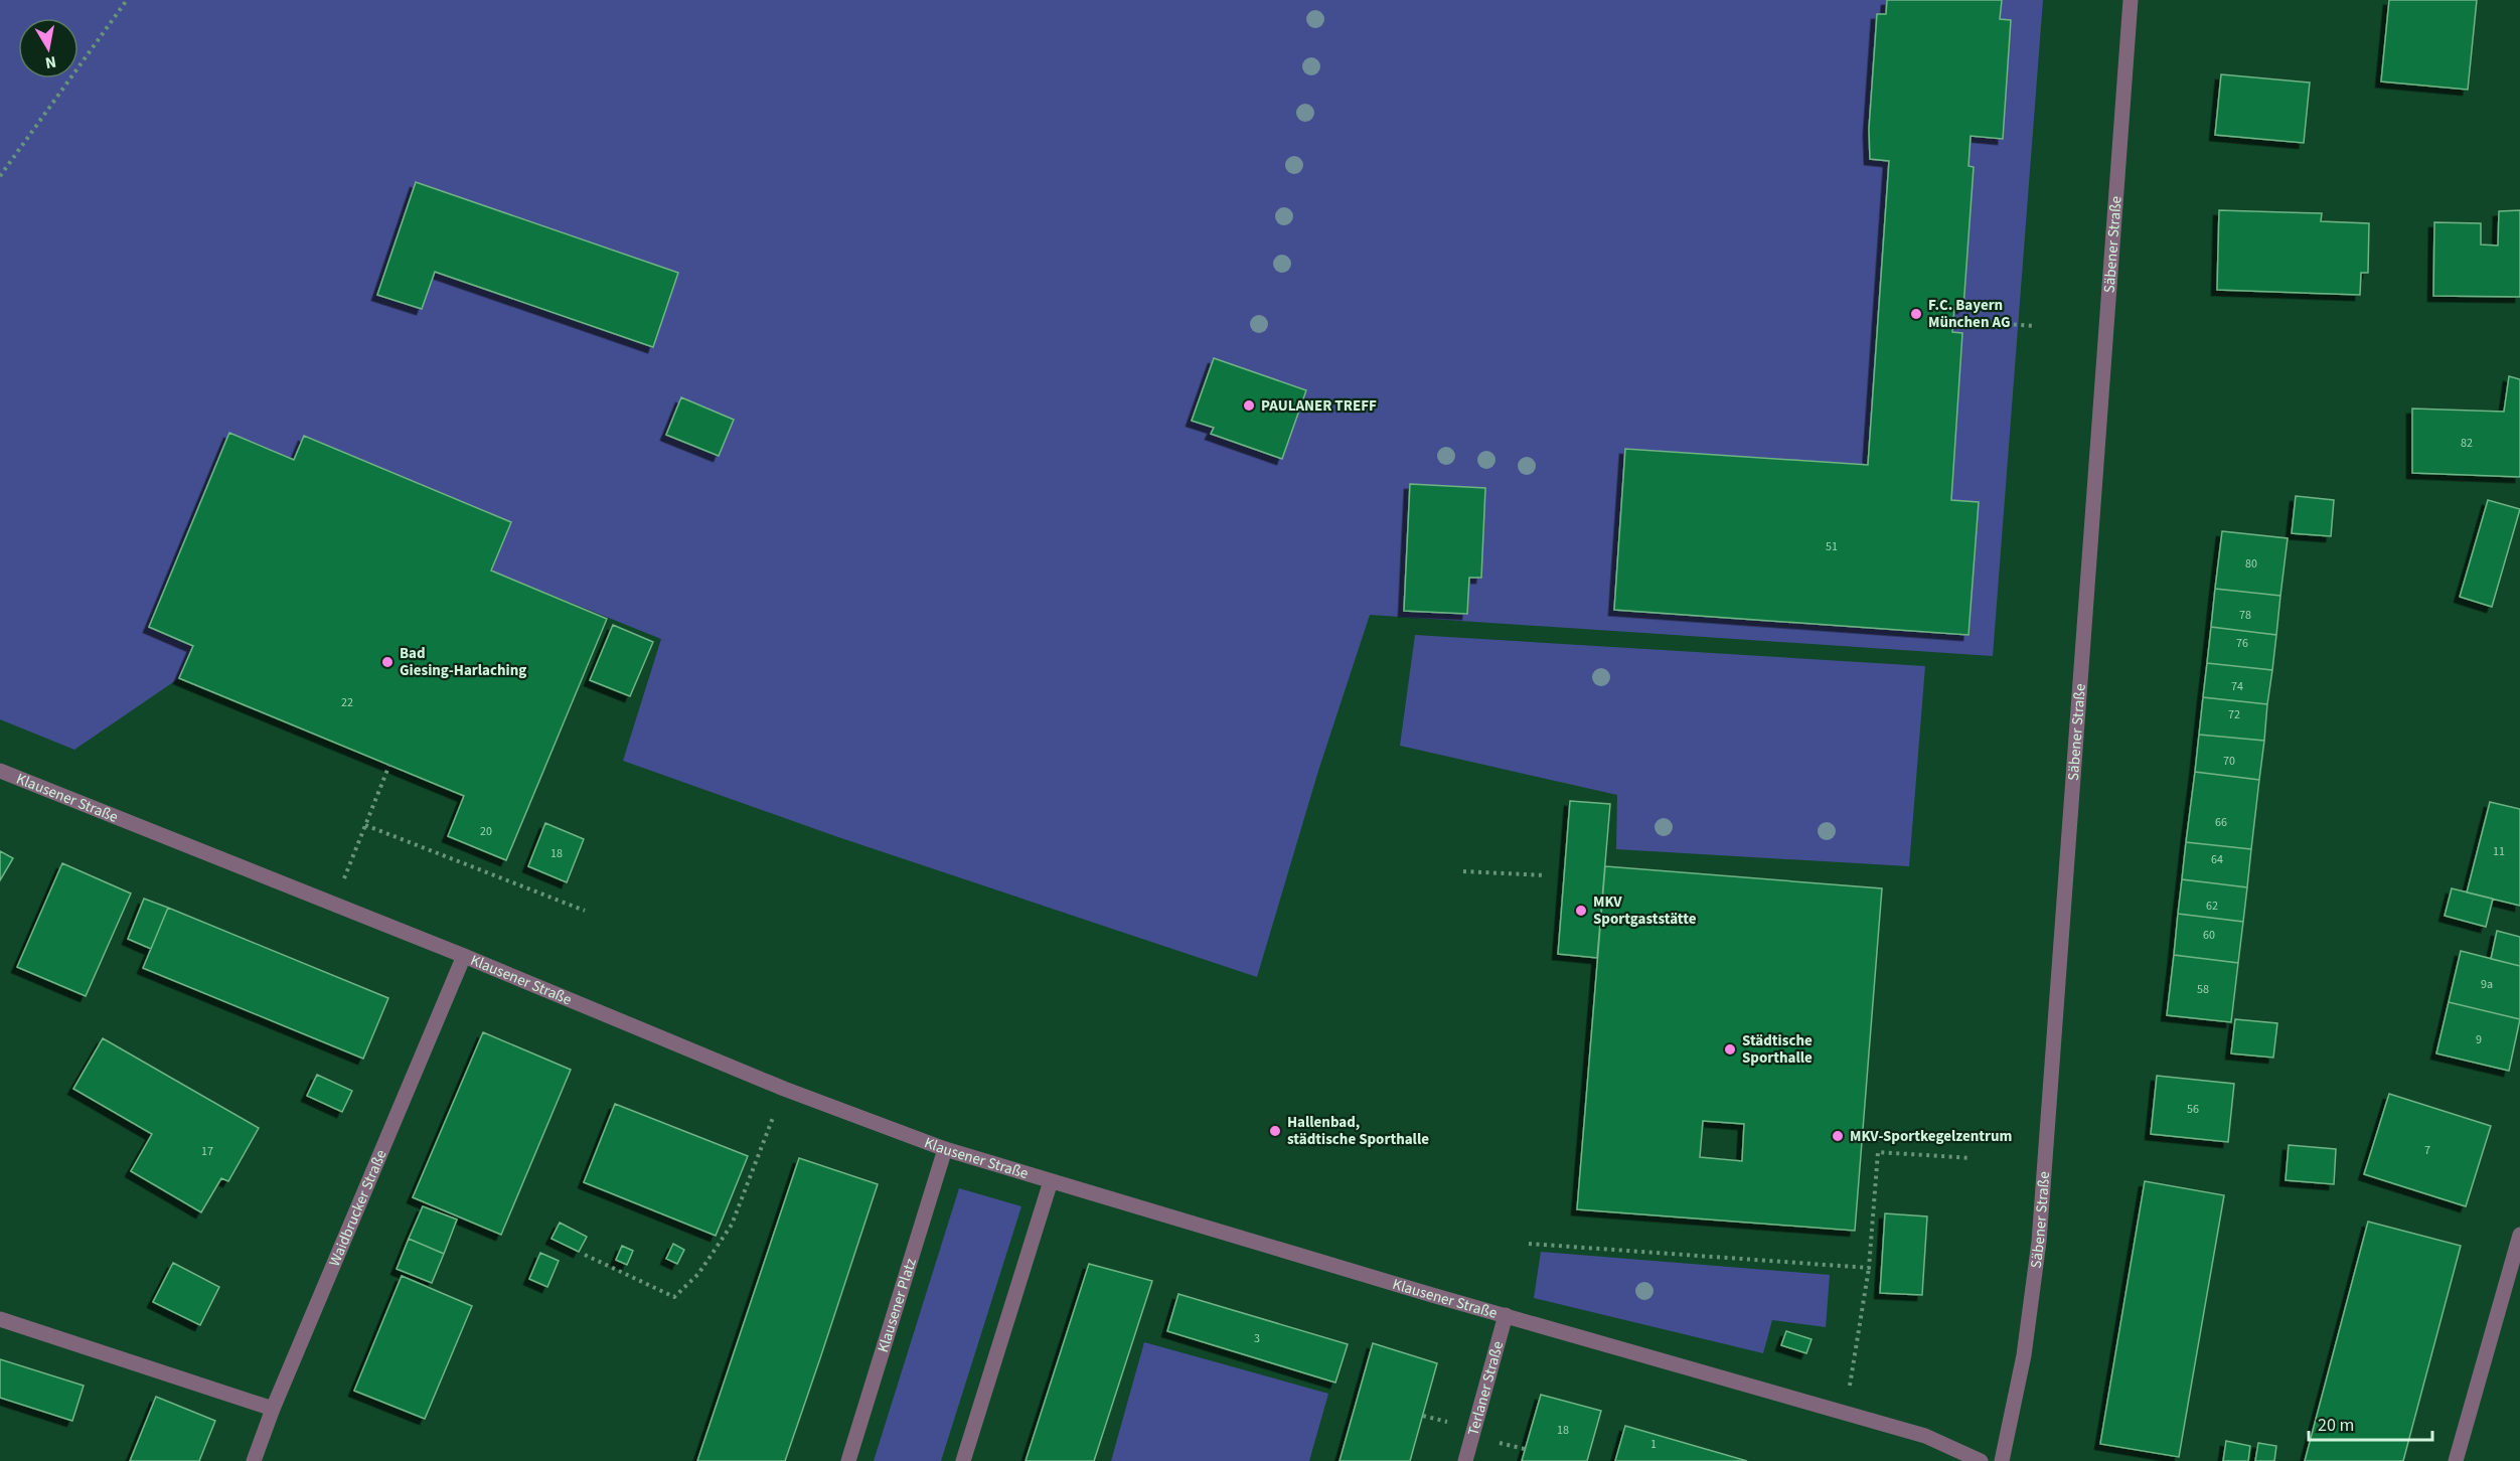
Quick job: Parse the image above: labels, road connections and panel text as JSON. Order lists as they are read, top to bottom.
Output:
{
  "streets": {
    "street": [
      "Säbener Straße",
      "Klausener Straße",
      "Waidbrucker Straße",
      "Klausener Platz",
      "Terlaner Straße"
    ]
  },
  "crossings": [
    ["Klausener Straße", "Waidbrucker Straße"],
    ["Klausener Straße", "Klausener Platz"],
    ["Klausener Straße", "Terlaner Straße"]
  ],
  "places": [
    "F.C. Bayern München AG",
    "PAULANER TREFF",
    "Bad Giesing-Harlaching",
    "MKV Sportgaststätte",
    "Städtische Sporthalle",
    "Hallenbad, städtische Sporthalle",
    "MKV-Sportkegelzentrum"
  ],
  "house_numbers": [
    "82",
    "51",
    "80",
    "78",
    "76",
    "74",
    "22",
    "72",
    "70",
    "66",
    "20",
    "11",
    "18",
    "64",
    "62",
    "60",
    "9a",
    "58",
    "9",
    "56",
    "7",
    "17",
    "3",
    "18",
    "1"
  ],
  "scale_bar": "20 m",
  "north": "bottom"
}
